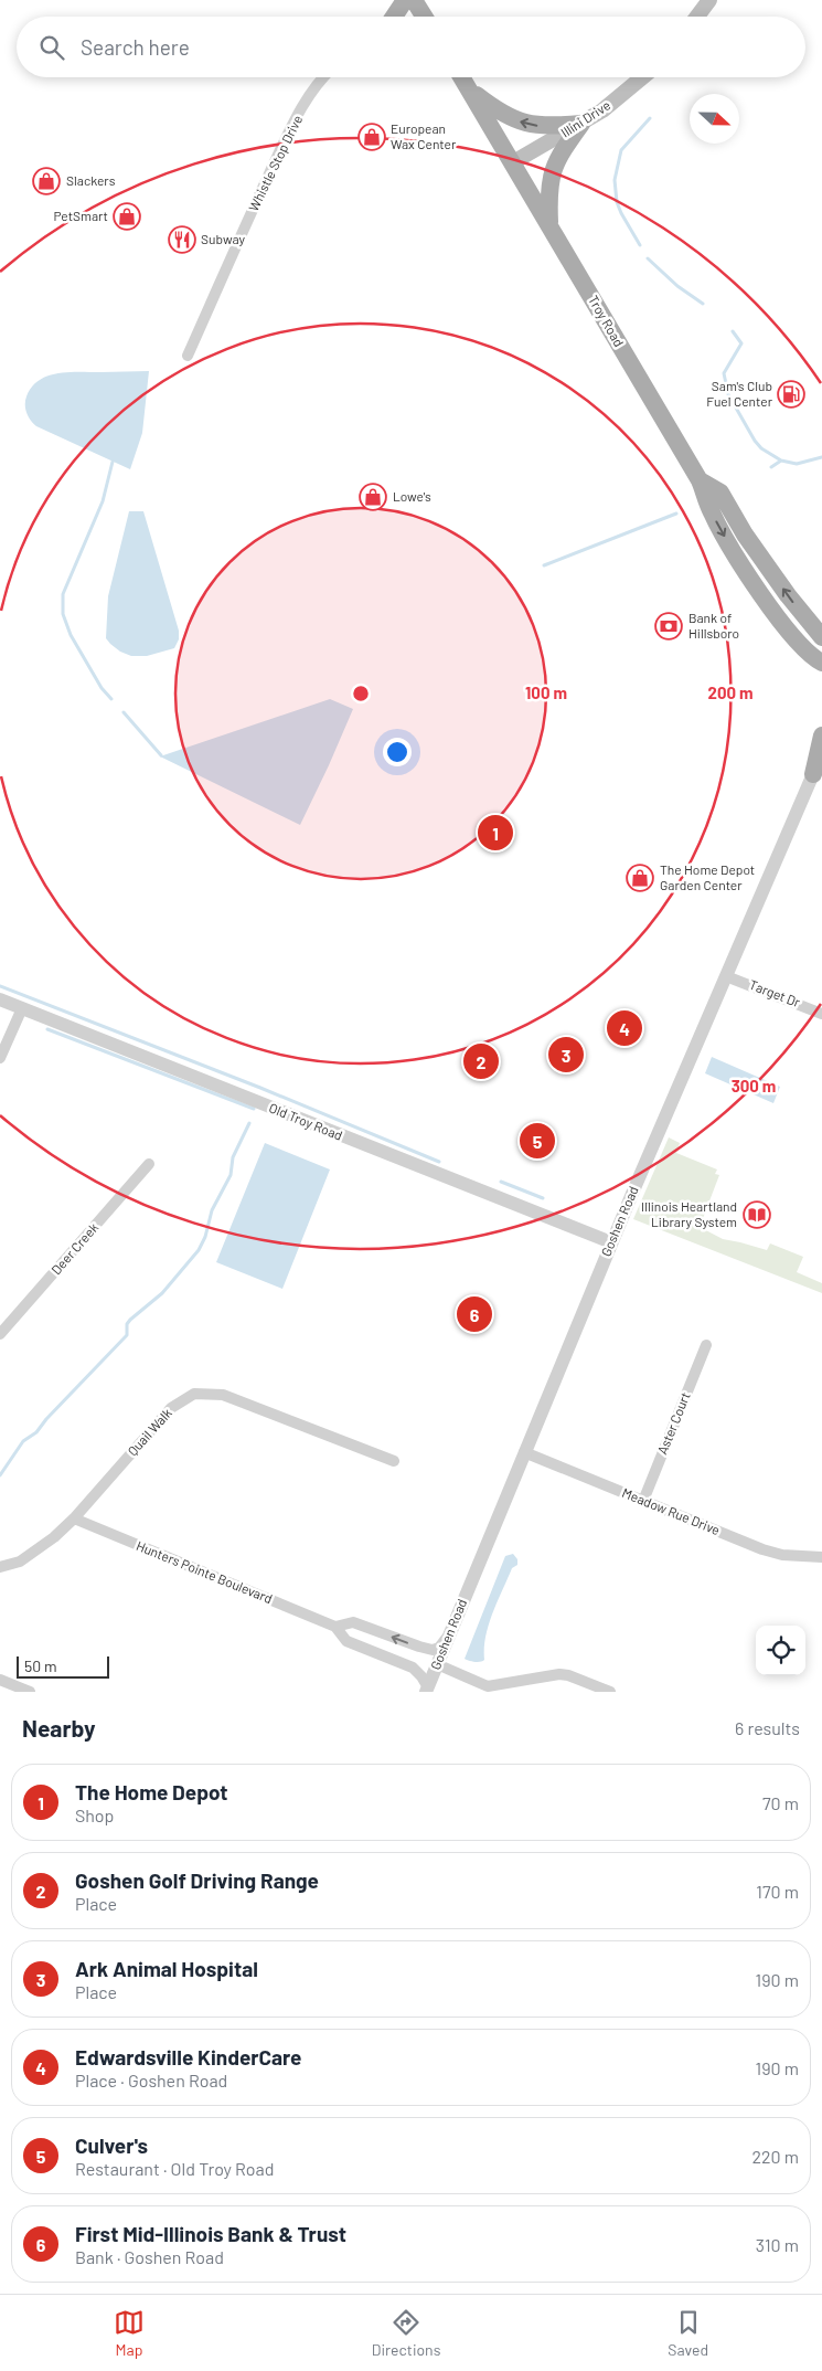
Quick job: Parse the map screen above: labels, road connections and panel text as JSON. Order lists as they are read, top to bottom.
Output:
{
  "streets": {
    "main road": ["Illini Drive", "Troy Road"],
    "street": [
      "Whistle Stop Drive",
      "Target Dr",
      "Old Troy Road",
      "Goshen Road",
      "Deer Creek",
      "Aster Court",
      "Quail Walk",
      "Meadow Rue Drive",
      "Hunters Pointe Boulevard"
    ]
  },
  "crossings": [
    ["Illini Drive", "Troy Road"],
    ["Target Dr", "Goshen Road"],
    ["Old Troy Road", "Goshen Road"],
    ["Goshen Road", "Meadow Rue Drive"],
    ["Goshen Road", "Hunters Pointe Boulevard"],
    ["Aster Court", "Meadow Rue Drive"],
    ["Quail Walk", "Hunters Pointe Boulevard"]
  ],
  "places": {
    "shop": [
      "European Wax Center",
      "Slackers",
      "PetSmart",
      "Lowe's",
      "The Home Depot Garden Center"
    ],
    "restaurant": ["Subway"],
    "fuel station": ["Sam's Club Fuel Center"],
    "bank": ["Bank of Hillsboro"],
    "library": ["Illinois Heartland Library System"]
  },
  "scale_bar": "50 m",
  "north": "right",
  "page": {
    "search": "Search here",
    "pins": [
      "1",
      "4",
      "3",
      "2",
      "5",
      "6"
    ],
    "scale": "50 m",
    "heading": ["Nearby", "6 results"],
    "list": [
      {
        "mark": "1",
        "name": "The Home Depot",
        "note": "Shop",
        "value": "70 m"
      },
      {
        "mark": "2",
        "name": "Goshen Golf Driving Range",
        "note": "Place",
        "value": "170 m"
      },
      {
        "mark": "3",
        "name": "Ark Animal Hospital",
        "note": "Place",
        "value": "190 m"
      },
      {
        "mark": "4",
        "name": "Edwardsville KinderCare",
        "note": "Place · Goshen Road",
        "value": "190 m"
      },
      {
        "mark": "5",
        "name": "Culver's",
        "note": "Restaurant · Old Troy Road",
        "value": "220 m"
      },
      {
        "mark": "6",
        "name": "First Mid-Illinois Bank & Trust",
        "note": "Bank · Goshen Road",
        "value": "310 m"
      }
    ],
    "nav": ["Map", "Directions", "Saved"]
  },
  "rings": ["100 m", "200 m", "300 m"]
}
